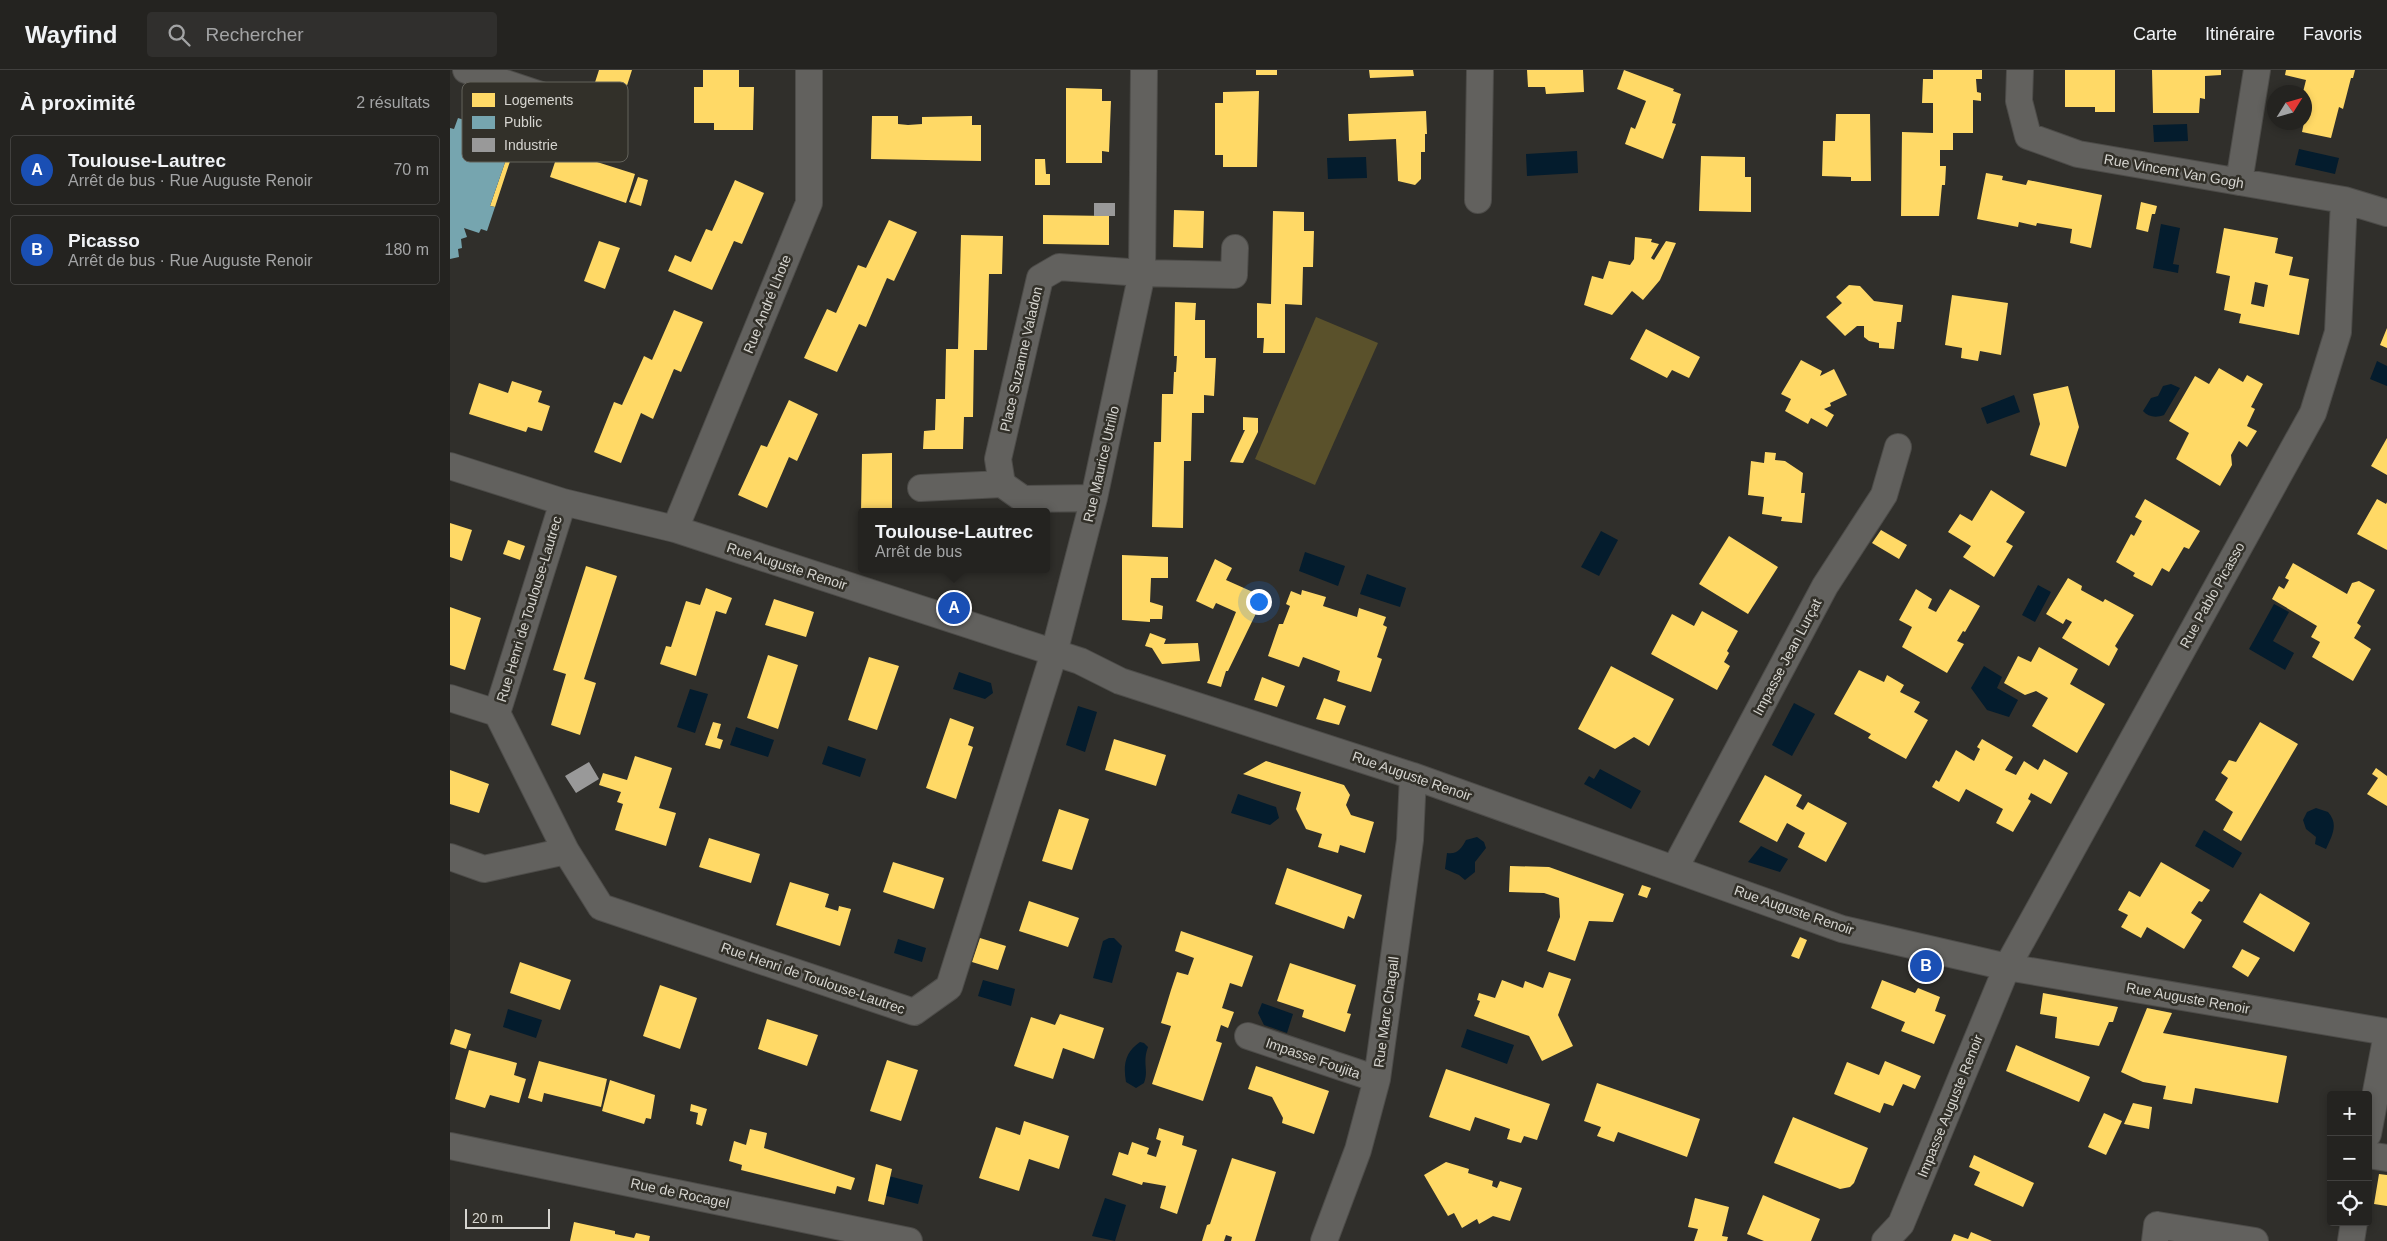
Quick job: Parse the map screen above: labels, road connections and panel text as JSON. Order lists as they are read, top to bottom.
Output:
{
  "streets": {
    "street": [
      "Rue Vincent Van Gogh",
      "Rue André Lhote",
      "Place Suzanne Valadon",
      "Rue Maurice Utrillo",
      "Rue Auguste Renoir",
      "Rue Pablo Picasso",
      "Rue Henri de Toulouse-Lautrec",
      "Impasse Jean Lurçat",
      "Rue Marc Chagall",
      "Impasse Foujita",
      "Impasse Auguste Renoir",
      "Rue de Rocagel"
    ]
  },
  "crossings": [
    ["Rue Vincent Van Gogh", "Rue Pablo Picasso"],
    ["Rue André Lhote", "Rue Auguste Renoir"],
    ["Place Suzanne Valadon", "Rue Maurice Utrillo"],
    ["Rue Maurice Utrillo", "Rue Auguste Renoir"],
    ["Rue Maurice Utrillo", "Rue Henri de Toulouse-Lautrec"],
    ["Rue Auguste Renoir", "Rue Pablo Picasso"],
    ["Rue Auguste Renoir", "Rue Henri de Toulouse-Lautrec"],
    ["Rue Auguste Renoir", "Impasse Jean Lurçat"],
    ["Rue Auguste Renoir", "Rue Marc Chagall"],
    ["Rue Auguste Renoir", "Impasse Auguste Renoir"],
    ["Rue Pablo Picasso", "Impasse Auguste Renoir"],
    ["Rue Marc Chagall", "Impasse Foujita"]
  ],
  "legend": ["Logements", "Public", "Industrie"],
  "scale_bar": "20 m",
  "north": "top right",
  "page": {
    "header": "Wayfind",
    "search": "Rechercher",
    "nav": ["Carte", "Itinéraire", "Favoris"],
    "heading": ["À proximité", "2 résultats"],
    "list": [
      {
        "mark": "A",
        "name": "Toulouse-Lautrec",
        "note": "Arrêt de bus · Rue Auguste Renoir",
        "value": "70 m"
      },
      {
        "mark": "B",
        "name": "Picasso",
        "note": "Arrêt de bus · Rue Auguste Renoir",
        "value": "180 m"
      }
    ],
    "popup": ["Toulouse-Lautrec", "Arrêt de bus"],
    "pins": ["A", "B"],
    "map_buttons": ["+", "−"],
    "scale": "20 m"
  }
}
